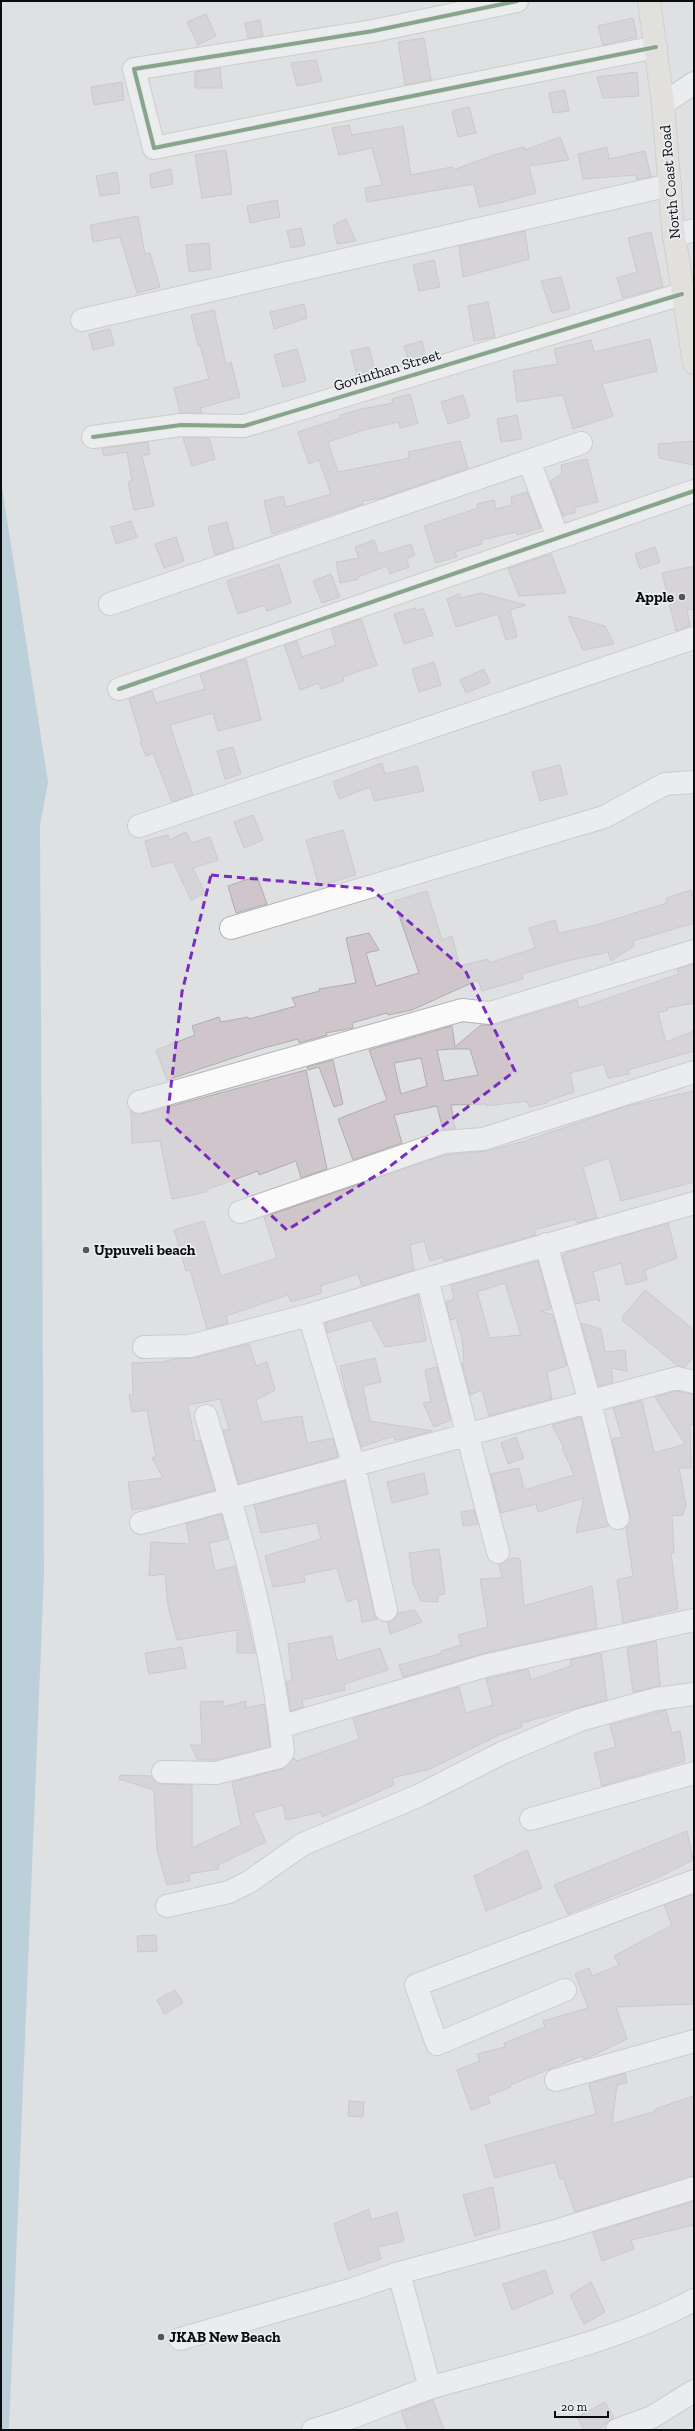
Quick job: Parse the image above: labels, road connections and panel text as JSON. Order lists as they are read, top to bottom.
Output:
{
  "streets": {
    "main road": ["North Coast Road"],
    "street": ["Govinthan Street"]
  },
  "crossings": [
    ["North Coast Road", "Govinthan Street"]
  ],
  "places": ["Apple", "Uppuveli beach", "JKAB New Beach"],
  "scale_bar": "20 m"
}
